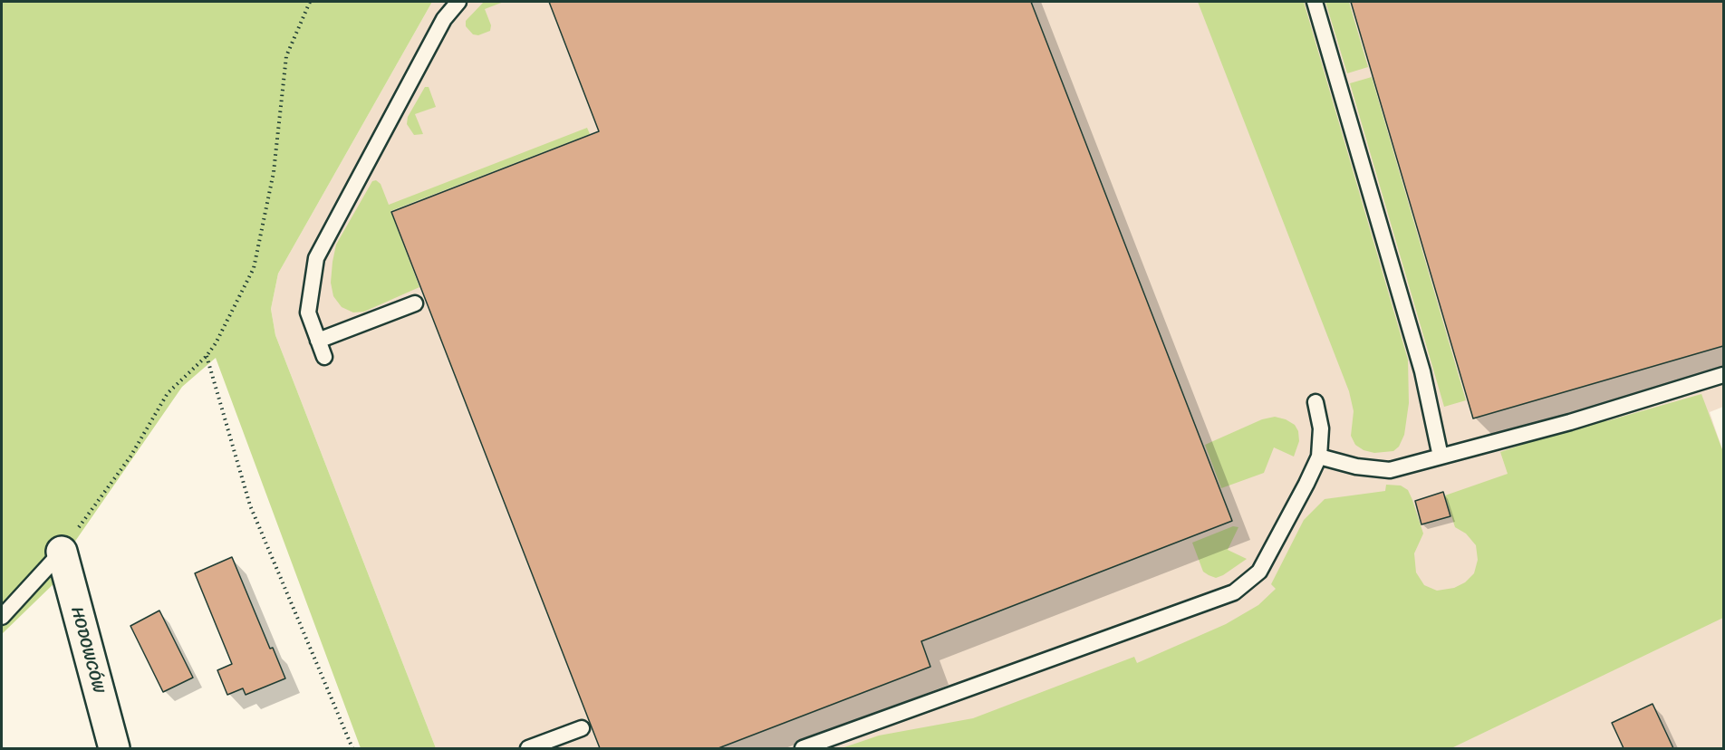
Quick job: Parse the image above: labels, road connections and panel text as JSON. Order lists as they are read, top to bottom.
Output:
{
  "streets": {
    "street": ["HODOWCÓW"]
  }
}
